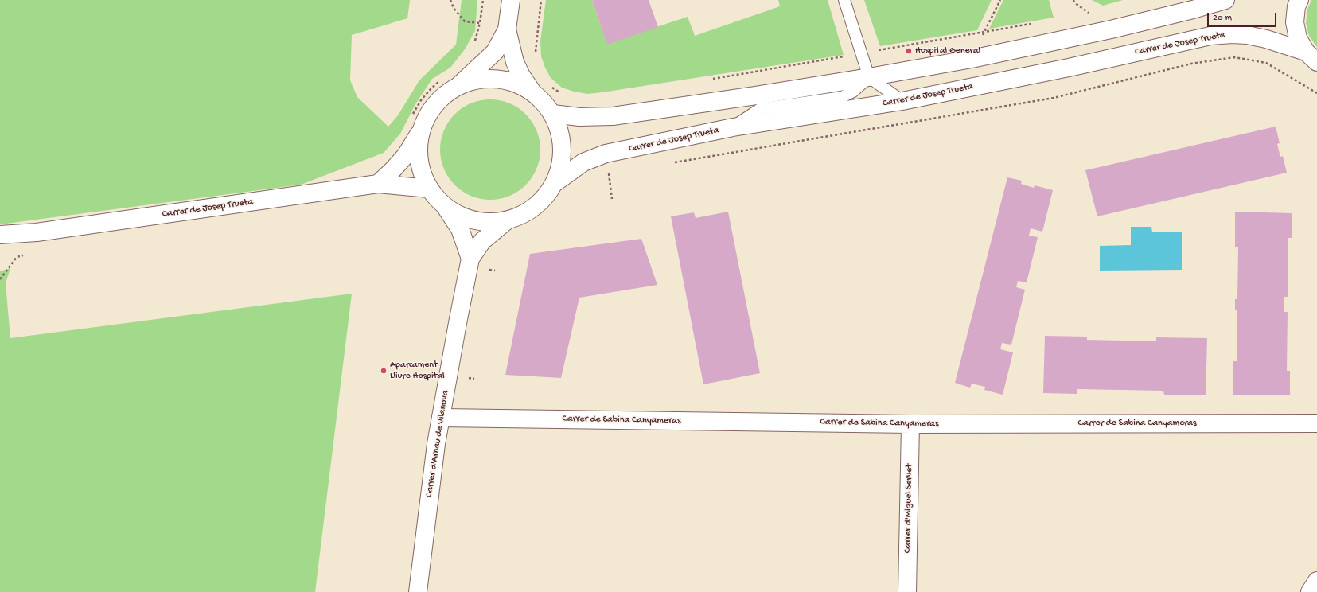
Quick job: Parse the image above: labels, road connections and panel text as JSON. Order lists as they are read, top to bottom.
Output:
{
  "streets": {
    "street": [
      "Carrer de Josep Trueta",
      "Carrer de Sabina Canyameras",
      "Carrer d'Arnau de Vilanova",
      "Carrer d'Miguel Servet"
    ]
  },
  "crossings": [
    ["Carrer de Sabina Canyameras", "Carrer d'Arnau de Vilanova"],
    ["Carrer de Sabina Canyameras", "Carrer d'Miguel Servet"]
  ],
  "places": ["Hospital General", "Aparcament Lliure Hospital"],
  "scale_bar": "20 m"
}
